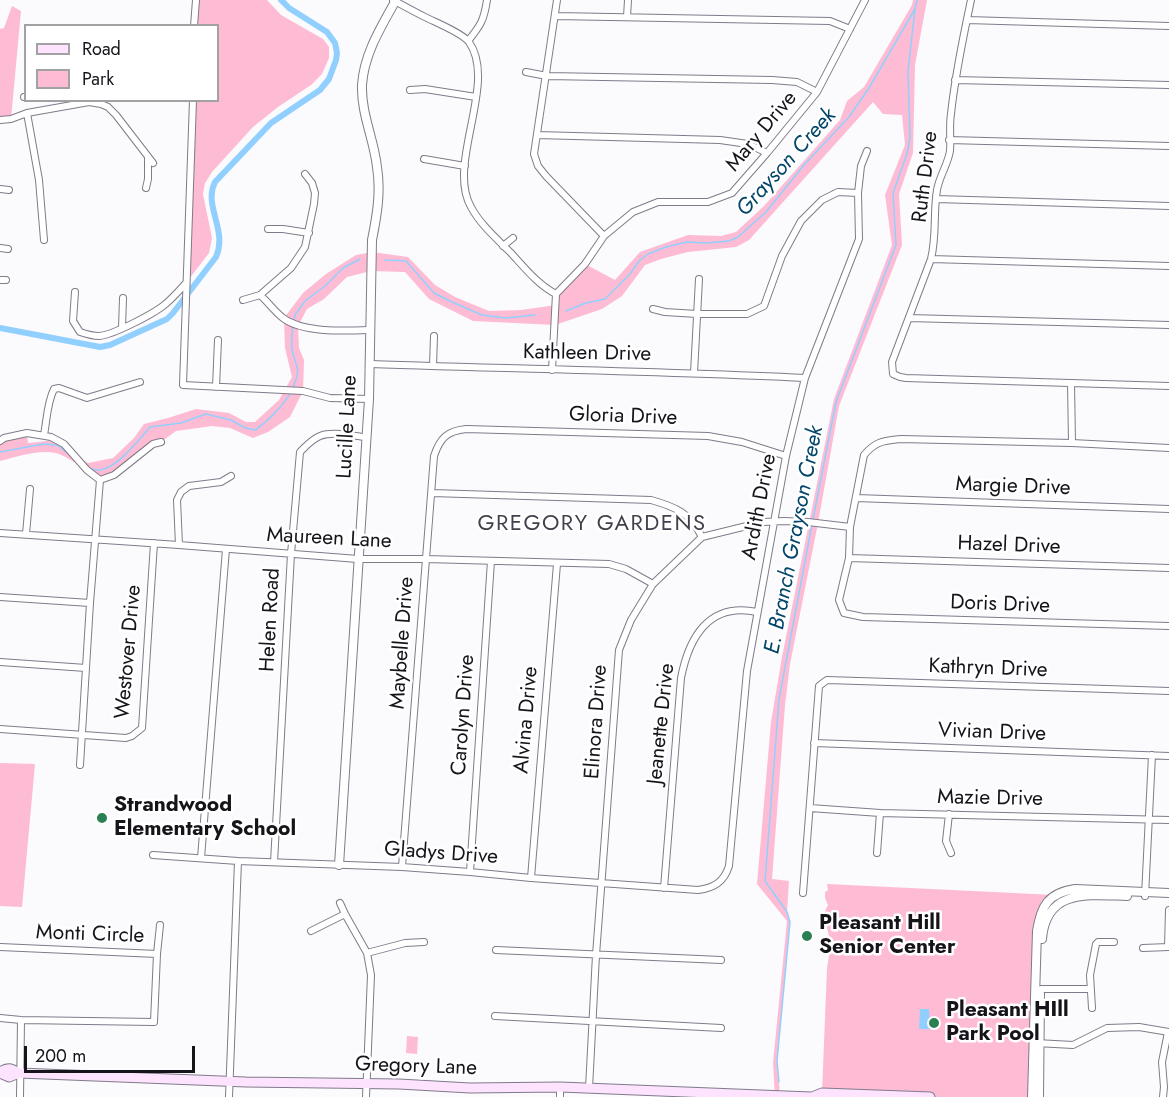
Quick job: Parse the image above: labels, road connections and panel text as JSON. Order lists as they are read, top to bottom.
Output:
{
  "streets": {
    "main road": ["Gregory Lane"],
    "street": [
      "Mary Drive",
      "Ruth Drive",
      "Kathleen Drive",
      "Gloria Drive",
      "Lucille Lane",
      "Margie Drive",
      "Ardith Drive",
      "Maureen Lane",
      "Hazel Drive",
      "Doris Drive",
      "Helen Road",
      "Maybelle Drive",
      "Westover Drive",
      "Kathryn Drive",
      "Carolyn Drive",
      "Alvina Drive",
      "Elinora Drive",
      "Jeanette Drive",
      "Vivian Drive",
      "Mazie Drive",
      "Gladys Drive",
      "Monti Circle"
    ]
  },
  "crossings": [
    ["Kathleen Drive", "Lucille Lane"],
    ["Kathleen Drive", "Ardith Drive"],
    ["Gloria Drive", "Ardith Drive"],
    ["Gloria Drive", "Maybelle Drive"],
    ["Lucille Lane", "Maureen Lane"],
    ["Lucille Lane", "Helen Road"],
    ["Lucille Lane", "Gladys Drive"],
    ["Ardith Drive", "Elinora Drive"],
    ["Ardith Drive", "Jeanette Drive"],
    ["Ardith Drive", "Gladys Drive"],
    ["Maureen Lane", "Helen Road"],
    ["Maureen Lane", "Maybelle Drive"],
    ["Maureen Lane", "Westover Drive"],
    ["Maureen Lane", "Carolyn Drive"],
    ["Maureen Lane", "Alvina Drive"],
    ["Maureen Lane", "Elinora Drive"],
    ["Hazel Drive", "Doris Drive"],
    ["Helen Road", "Gladys Drive"],
    ["Maybelle Drive", "Gladys Drive"],
    ["Kathryn Drive", "Vivian Drive"],
    ["Carolyn Drive", "Gladys Drive"],
    ["Alvina Drive", "Gladys Drive"],
    ["Elinora Drive", "Gladys Drive"],
    ["Elinora Drive", "Gregory Lane"],
    ["Jeanette Drive", "Gladys Drive"]
  ],
  "districts": ["GREGORY GARDENS"],
  "water": ["Grayson Creek", "E. Branch Grayson Creek"],
  "places": ["Strandwood Elementary School", "Pleasant Hill Senior Center", "Pleasant HIll Park Pool"],
  "legend": ["Road", "Park"],
  "scale_bar": "200 m"
}
